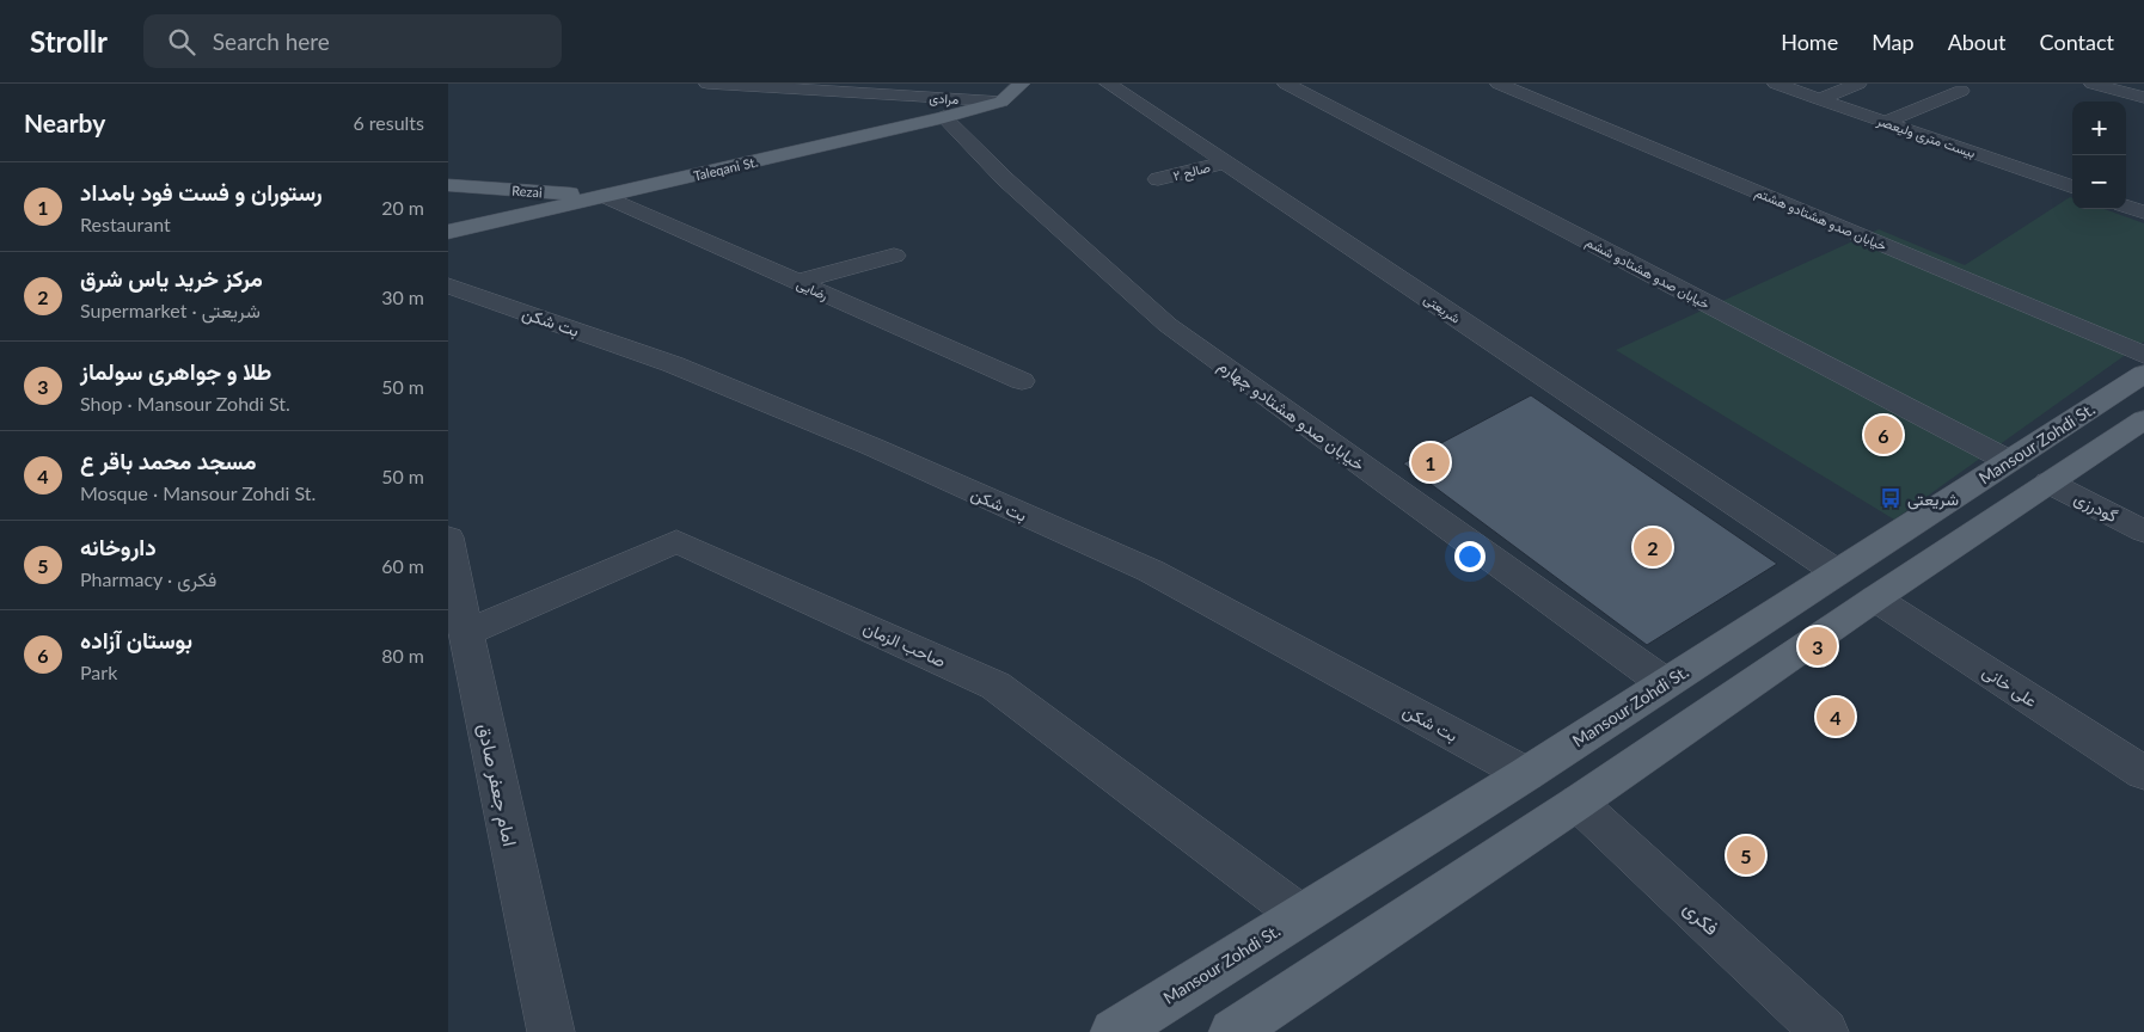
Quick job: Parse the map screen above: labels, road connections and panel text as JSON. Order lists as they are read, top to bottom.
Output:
{
  "streets": {
    "main road": ["Taleqani St.", "Rezai", "Mansour Zohdi St."],
    "street": [
      "مرادی",
      "بیست متری ولیعصر",
      "صالح ۲",
      "خیابان صدو هشتادو هشتم",
      "خیابان صدو هشتادو ششم",
      "رضایی",
      "شریعتی",
      "بت شکن",
      "خیابان صدو هشتادو چهارم",
      "گودرزی",
      "صاحب الزمان",
      "علی خانی",
      "امام جعفر صادق",
      "فکری"
    ]
  },
  "crossings": [
    ["مرادی", "Taleqani St."],
    ["Taleqani St.", "Rezai"],
    ["Taleqani St.", "رضایی"],
    ["Taleqani St.", "خیابان صدو هشتادو چهارم"],
    ["صالح ۲", "شریعتی"],
    ["Rezai", "رضایی"],
    ["خیابان صدو هشتادو ششم", "Mansour Zohdi St."],
    ["شریعتی", "Mansour Zohdi St."],
    ["بت شکن", "Mansour Zohdi St."],
    ["خیابان صدو هشتادو چهارم", "Mansour Zohdi St."],
    ["Mansour Zohdi St.", "صاحب الزمان"],
    ["صاحب الزمان", "امام جعفر صادق"]
  ],
  "places": {
    "bus stop": ["شریعتی"]
  },
  "page": {
    "header": "Strollr",
    "search": "Search here",
    "nav": [
      "Home",
      "Map",
      "About",
      "Contact"
    ],
    "heading": ["Nearby", "6 results"],
    "map_buttons": ["+", "−"],
    "list": [
      {
        "mark": "1",
        "name": "رستوران و فست فود بامداد",
        "note": "Restaurant",
        "value": "20 m"
      },
      {
        "mark": "2",
        "name": "مرکز خرید یاس شرق",
        "note": "Supermarket · شریعتی",
        "value": "30 m"
      },
      {
        "mark": "3",
        "name": "طلا و جواهری سولماز",
        "note": "Shop · Mansour Zohdi St.",
        "value": "50 m"
      },
      {
        "mark": "4",
        "name": "مسجد محمد باقر ع",
        "note": "Mosque · Mansour Zohdi St.",
        "value": "50 m"
      },
      {
        "mark": "5",
        "name": "داروخانه",
        "note": "Pharmacy · فکری",
        "value": "60 m"
      },
      {
        "mark": "6",
        "name": "بوستان آزاده",
        "note": "Park",
        "value": "80 m"
      }
    ],
    "pins": [
      "6",
      "1",
      "2",
      "3",
      "4",
      "5"
    ]
  }
}
